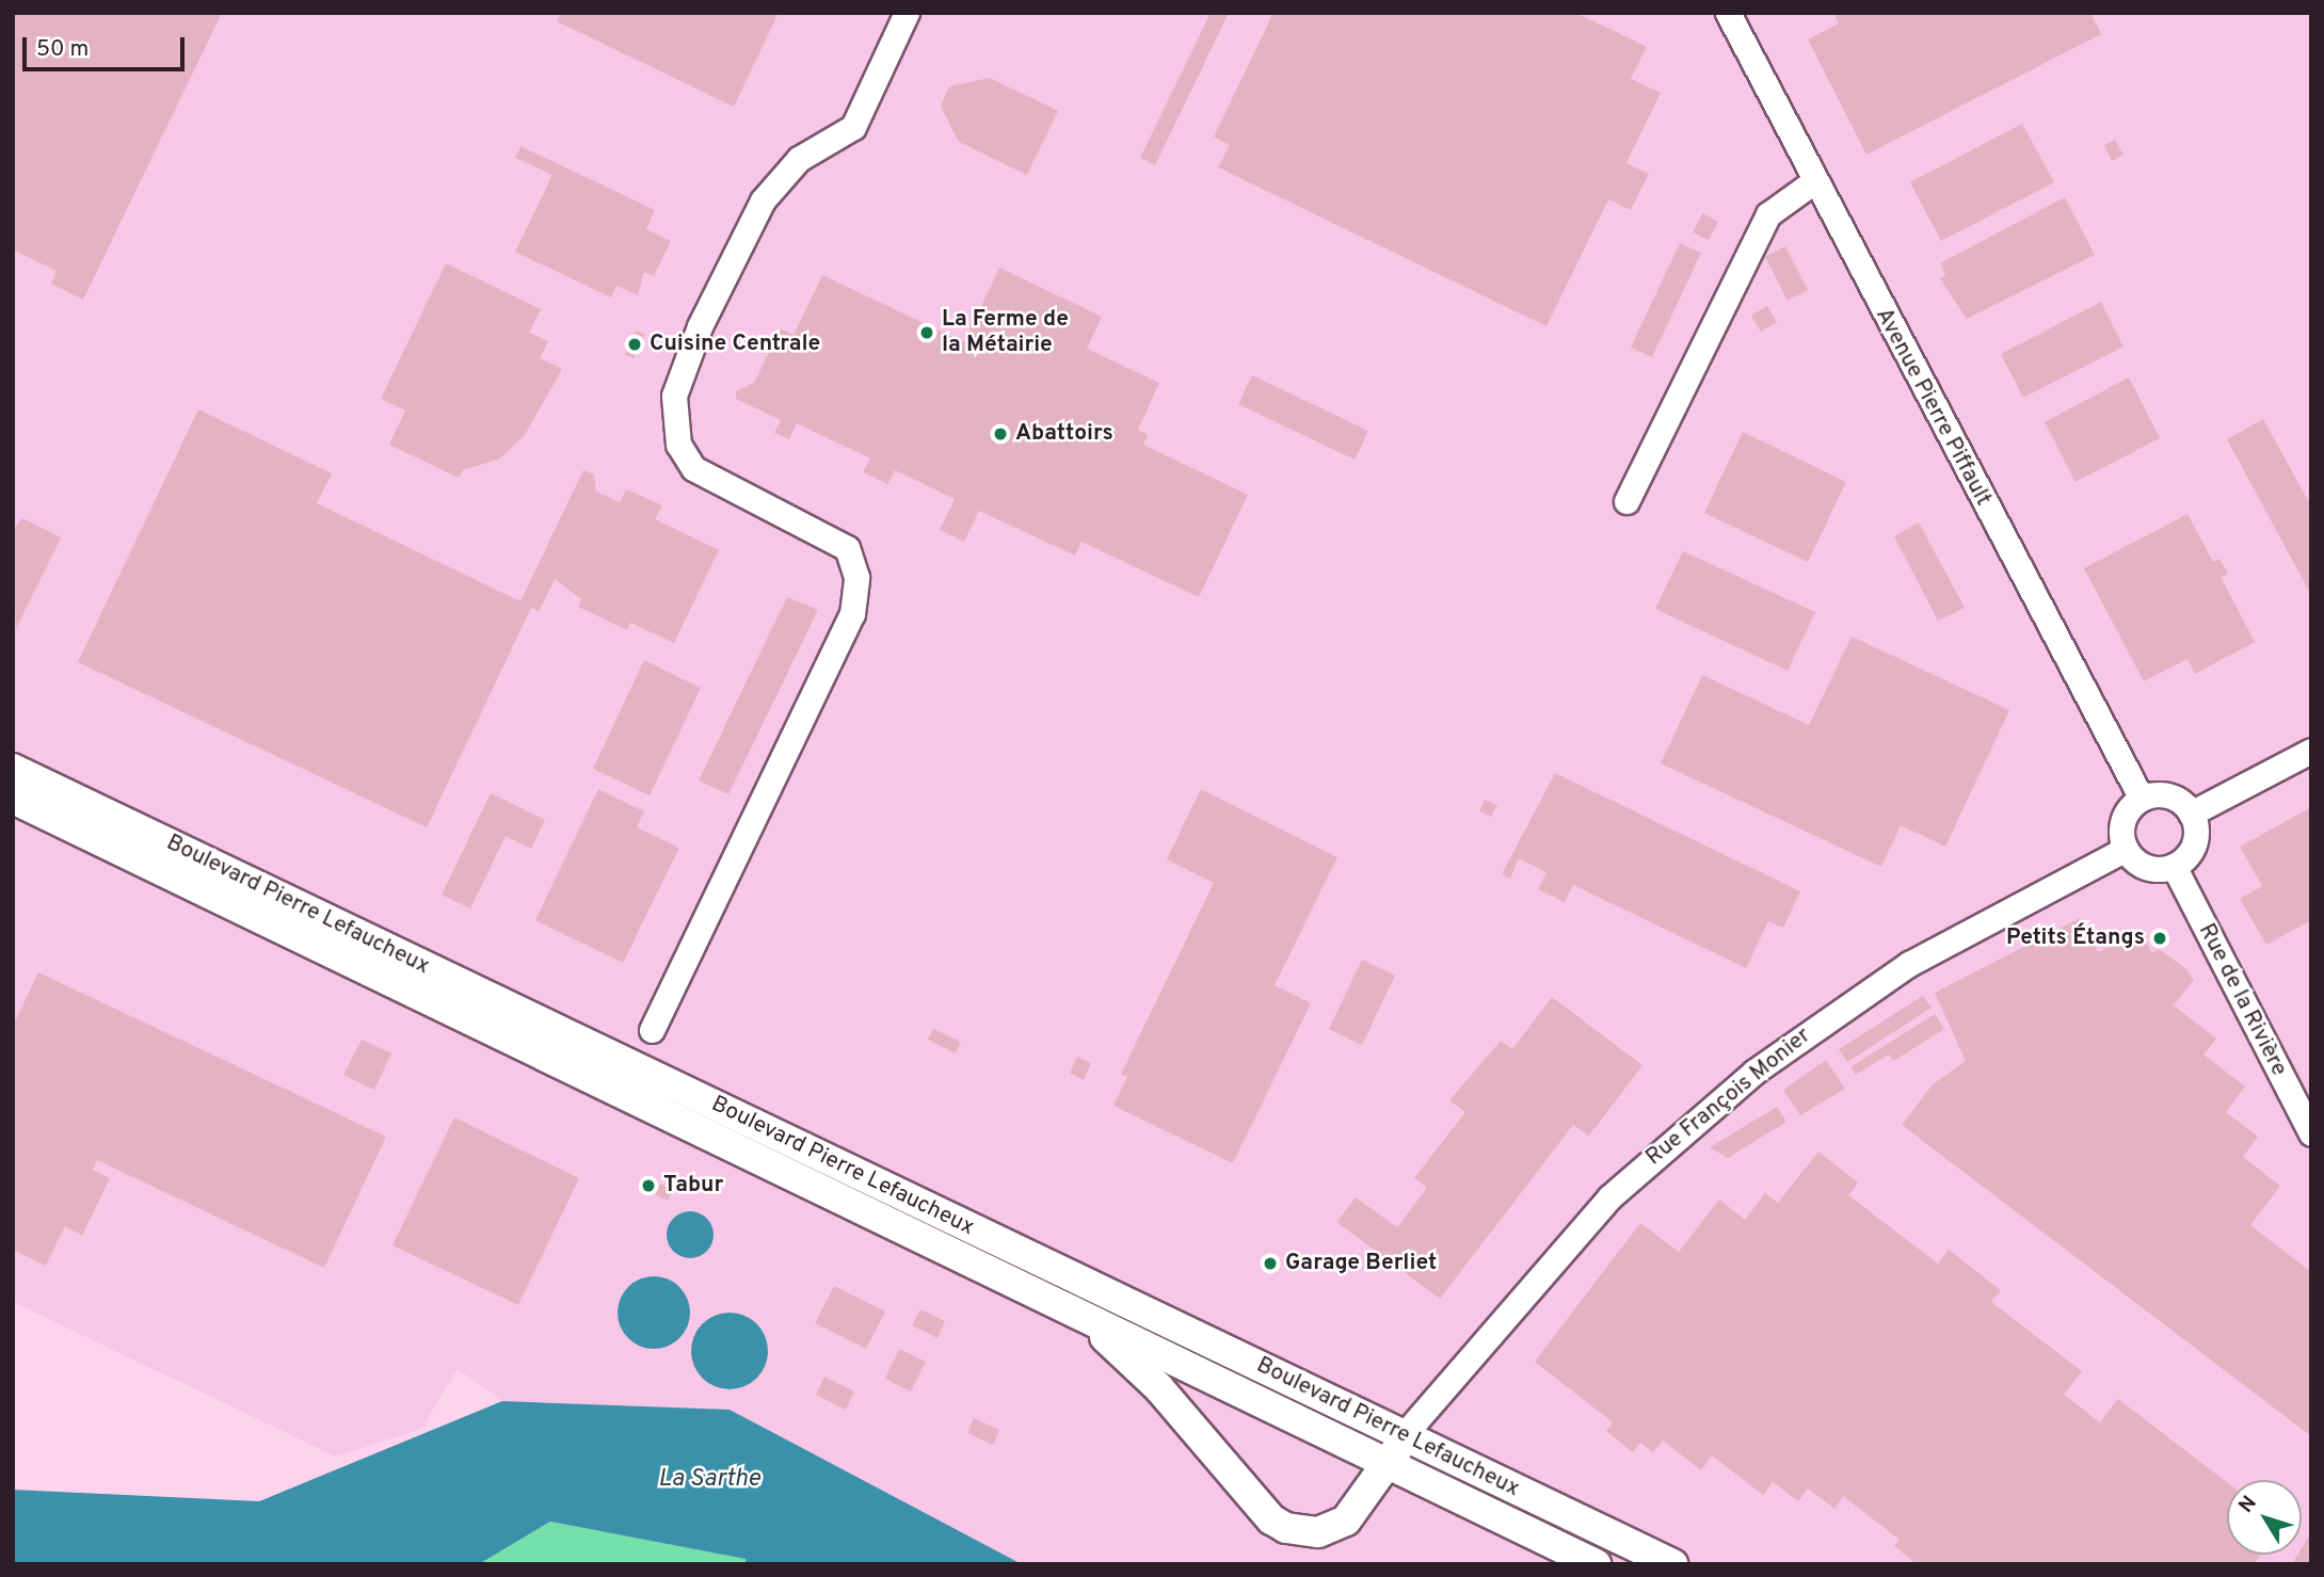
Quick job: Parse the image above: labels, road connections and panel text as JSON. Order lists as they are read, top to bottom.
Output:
{
  "streets": {
    "main road": ["Boulevard Pierre Lefaucheux"],
    "street": ["Avenue Pierre Piffault", "Rue de la Rivière", "Rue François Monier"]
  },
  "crossings": [
    ["Avenue Pierre Piffault", "Rue de la Rivière"],
    ["Avenue Pierre Piffault", "Rue François Monier"],
    ["Boulevard Pierre Lefaucheux", "Rue François Monier"],
    ["Rue de la Rivière", "Rue François Monier"]
  ],
  "water": ["La Sarthe"],
  "places": [
    "La Ferme de la Métairie",
    "Cuisine Centrale",
    "Abattoirs",
    "Petits Étangs",
    "Tabur",
    "Garage Berliet"
  ],
  "scale_bar": "50 m",
  "north": "top left"
}
